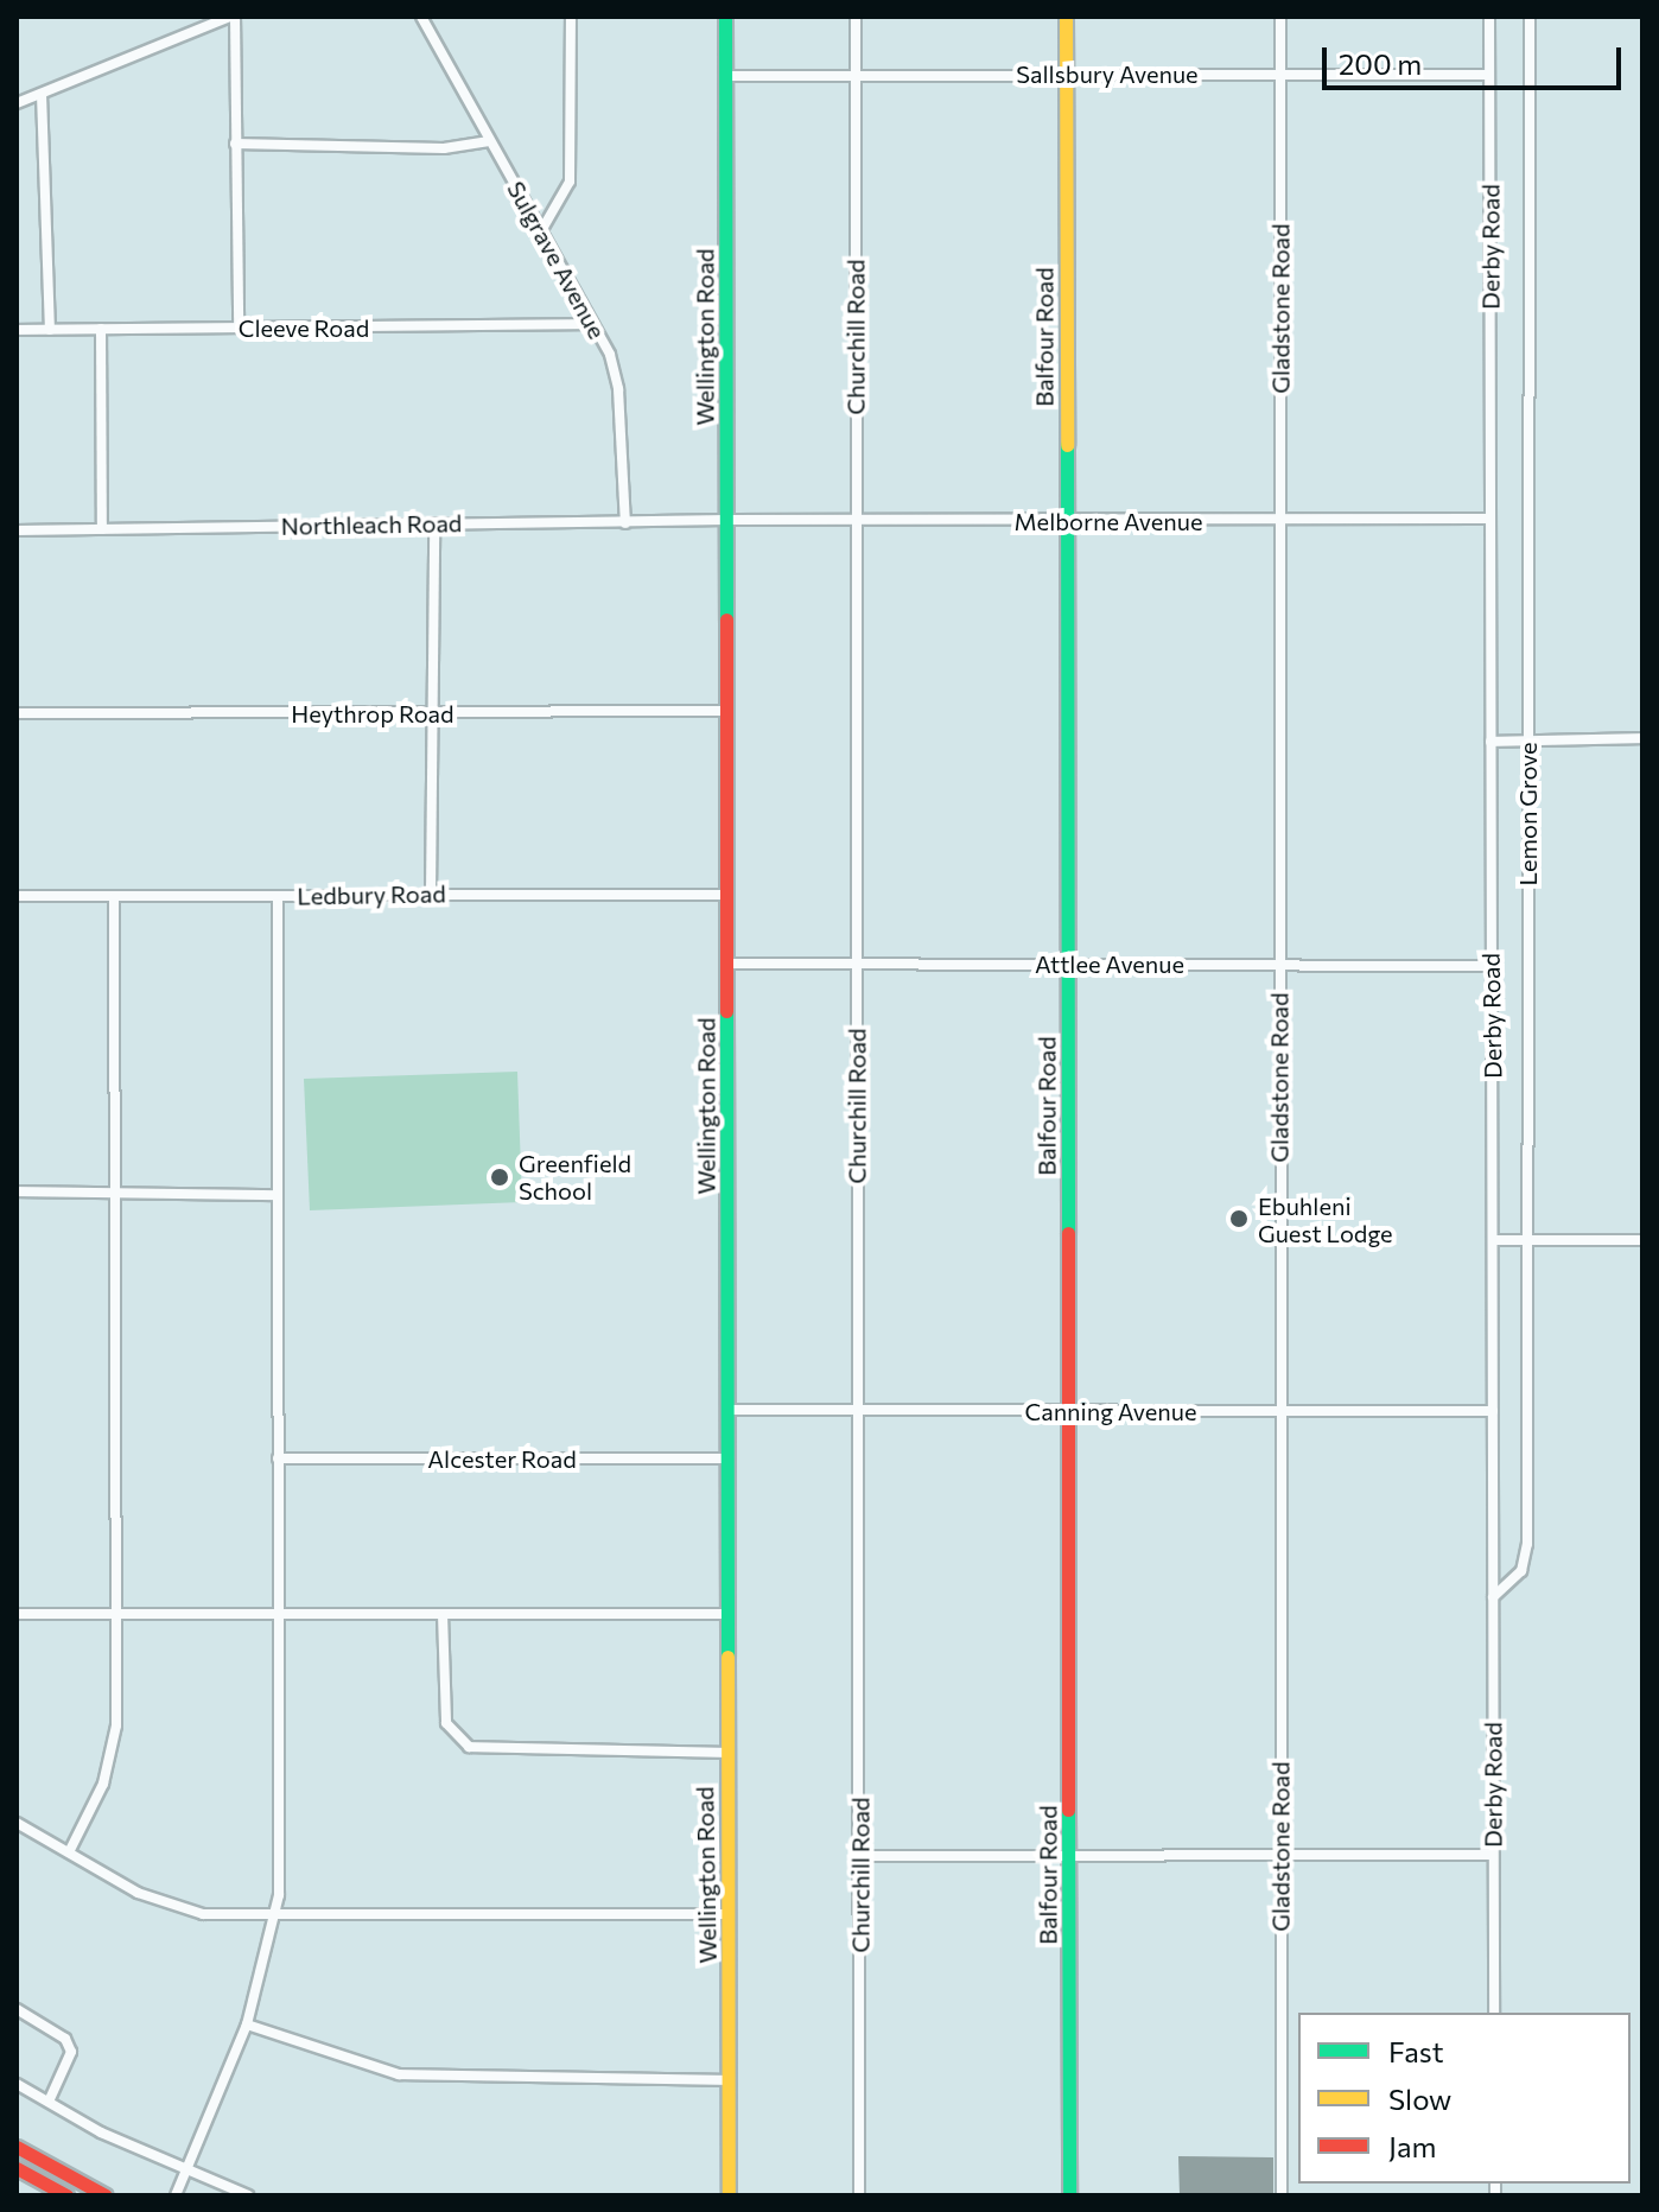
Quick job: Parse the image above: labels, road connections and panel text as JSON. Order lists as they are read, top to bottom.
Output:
{
  "streets": {
    "main road": ["Wellington Road", "Balfour Road"],
    "street": [
      "Sallsbury Avenue",
      "Derby Road",
      "Sulgrave Avenue",
      "Gladstone Road",
      "Cleeve Road",
      "Churchill Road",
      "Melborne Avenue",
      "Northleach Road",
      "Heythrop Road",
      "Lemon Grove",
      "Ledbury Road",
      "Attlee Avenue",
      "Canning Avenue",
      "Alcester Road"
    ]
  },
  "crossings": [
    ["Sallsbury Avenue", "Derby Road"],
    ["Sallsbury Avenue", "Gladstone Road"],
    ["Sallsbury Avenue", "Wellington Road"],
    ["Sallsbury Avenue", "Churchill Road"],
    ["Sallsbury Avenue", "Balfour Road"],
    ["Derby Road", "Melborne Avenue"],
    ["Derby Road", "Lemon Grove"],
    ["Derby Road", "Attlee Avenue"],
    ["Derby Road", "Canning Avenue"],
    ["Sulgrave Avenue", "Cleeve Road"],
    ["Sulgrave Avenue", "Northleach Road"],
    ["Gladstone Road", "Melborne Avenue"],
    ["Gladstone Road", "Attlee Avenue"],
    ["Gladstone Road", "Canning Avenue"],
    ["Wellington Road", "Melborne Avenue"],
    ["Wellington Road", "Northleach Road"],
    ["Wellington Road", "Heythrop Road"],
    ["Wellington Road", "Ledbury Road"],
    ["Wellington Road", "Attlee Avenue"],
    ["Wellington Road", "Canning Avenue"],
    ["Wellington Road", "Alcester Road"],
    ["Churchill Road", "Melborne Avenue"],
    ["Churchill Road", "Attlee Avenue"],
    ["Churchill Road", "Canning Avenue"],
    ["Balfour Road", "Melborne Avenue"],
    ["Balfour Road", "Attlee Avenue"],
    ["Balfour Road", "Canning Avenue"],
    ["Melborne Avenue", "Northleach Road"]
  ],
  "places": ["Greenfield School", "Ebuhleni Guest Lodge"],
  "legend": ["Fast", "Slow", "Jam"],
  "scale_bar": "200 m"
}
